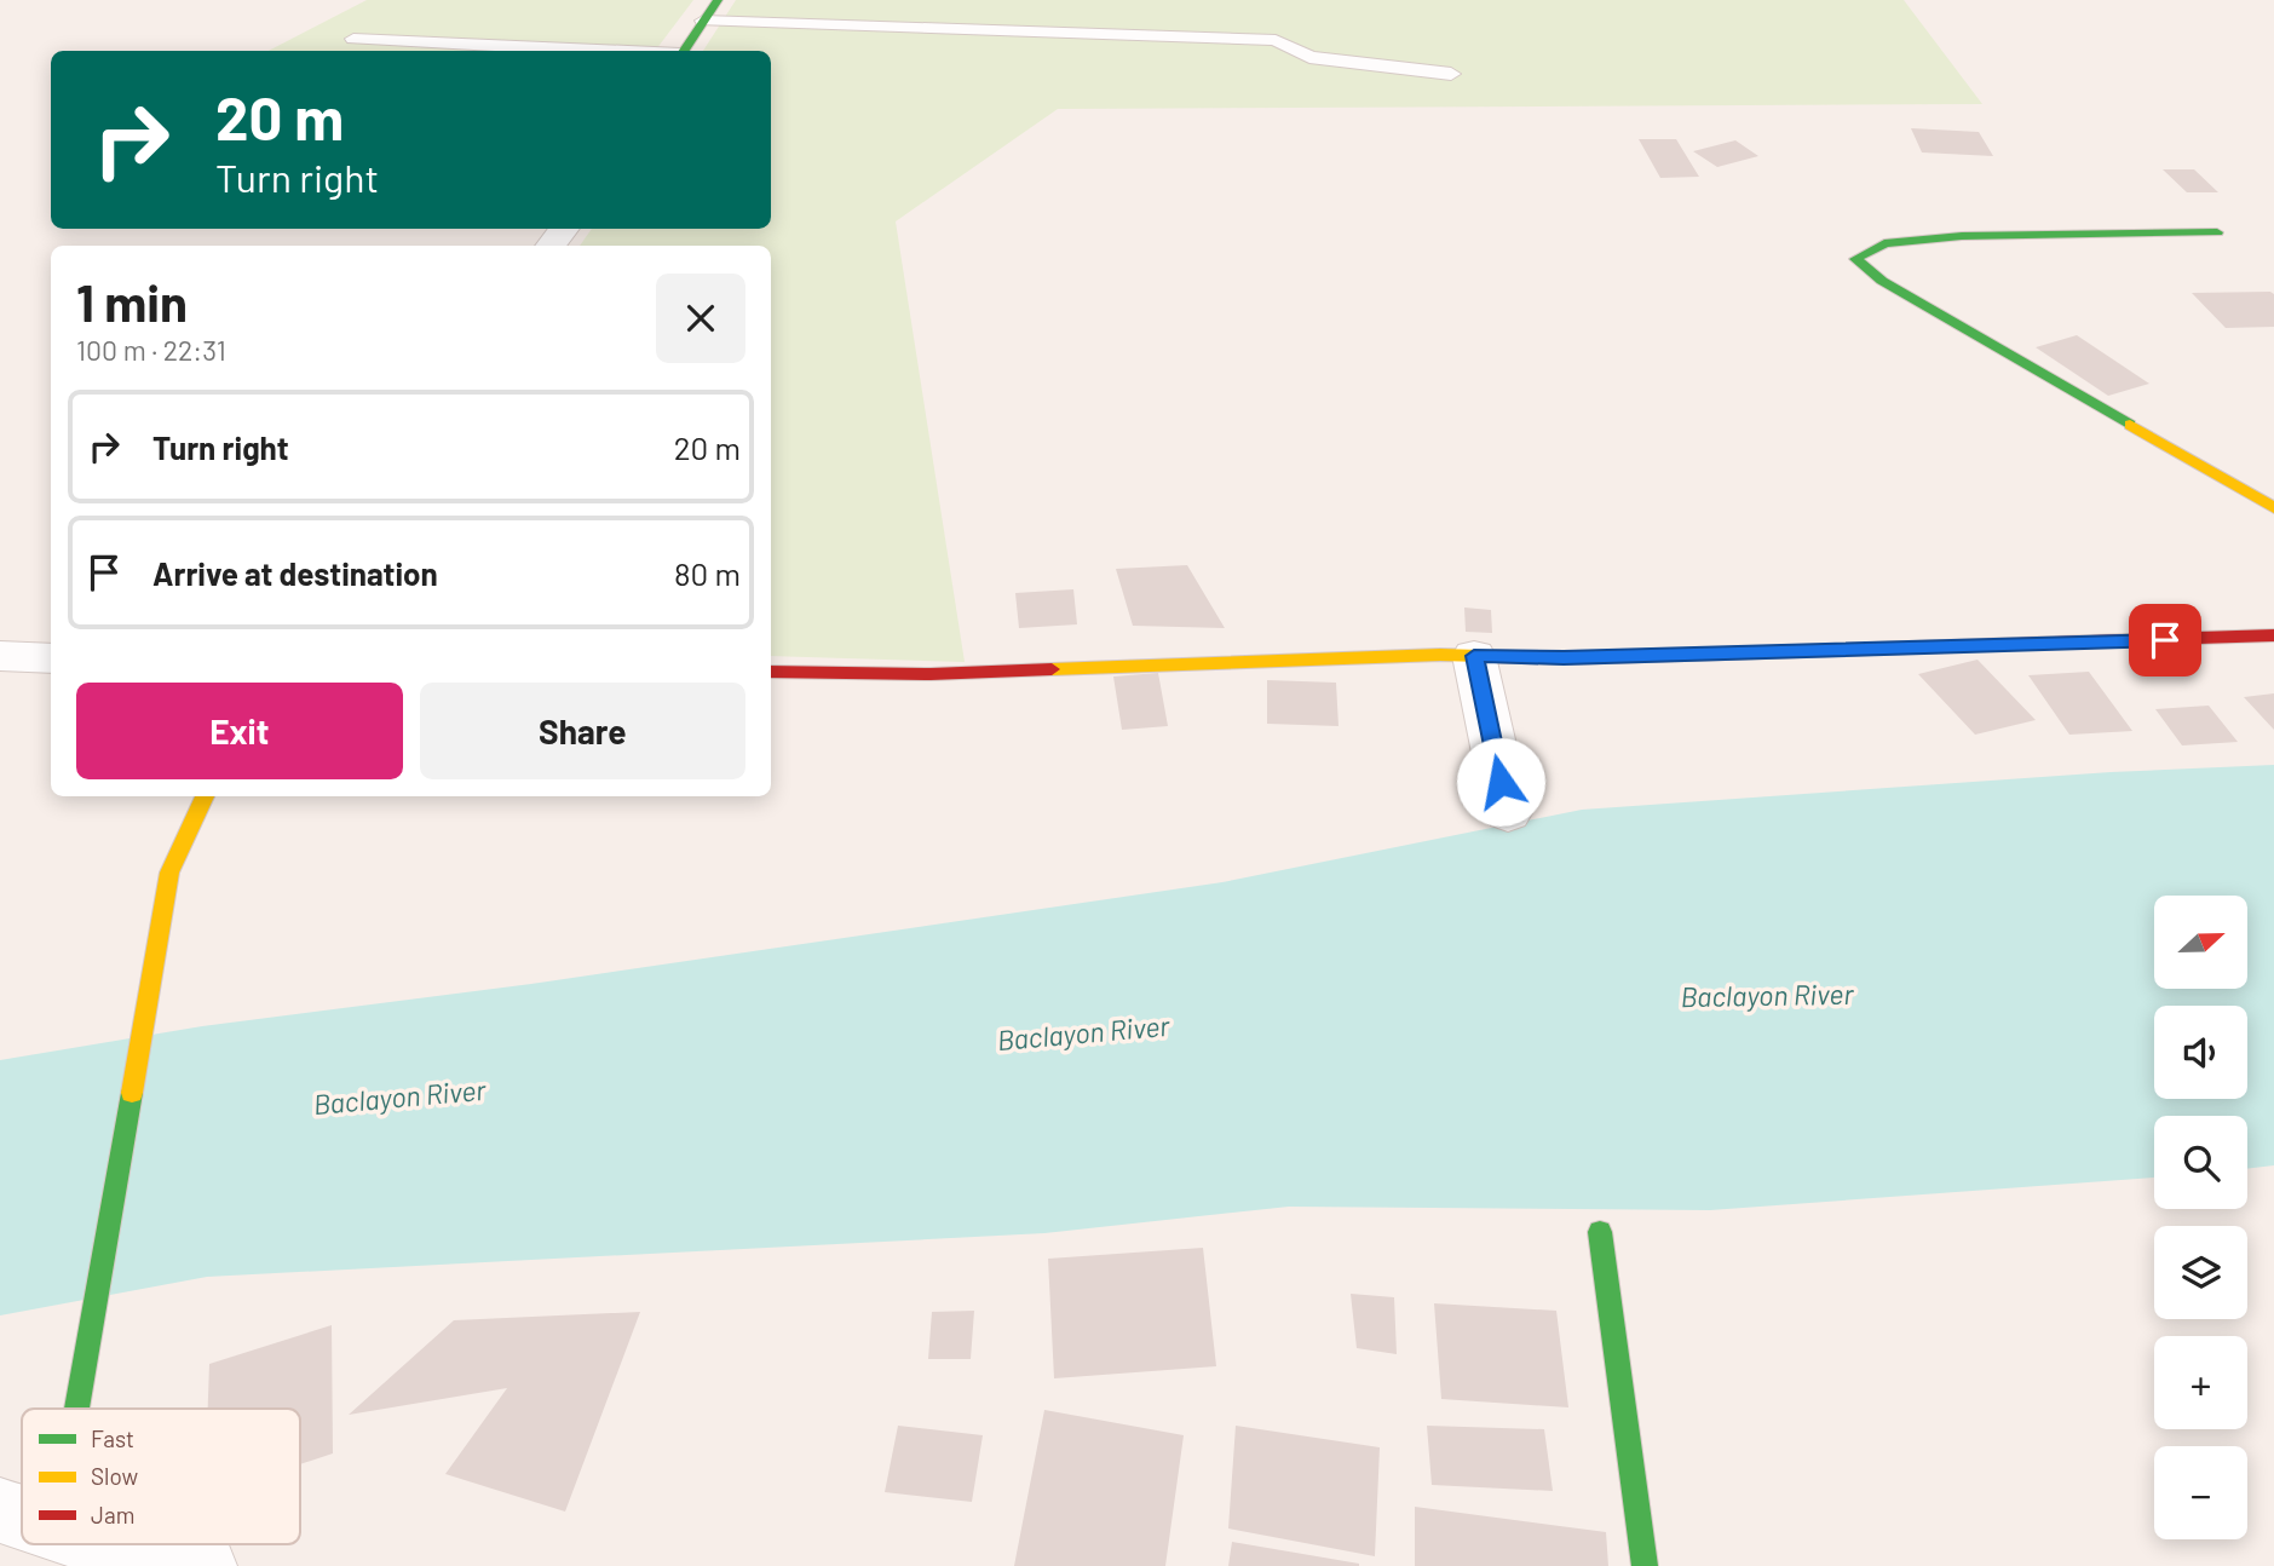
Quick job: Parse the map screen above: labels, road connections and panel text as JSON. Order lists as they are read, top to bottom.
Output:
{
  "water": ["Baclayon River"],
  "legend": ["Fast", "Slow", "Jam"],
  "north": "right",
  "page": {
    "turn": ["20 m", "Turn right"],
    "heading": ["1 min", "100 m · 22:31"],
    "list": [
      {
        "name": "Turn right",
        "value": "20 m"
      },
      {
        "name": "Arrive at destination",
        "value": "80 m"
      }
    ],
    "buttons": ["Exit", "Share"],
    "map_buttons": ["+", "−"]
  }
}
